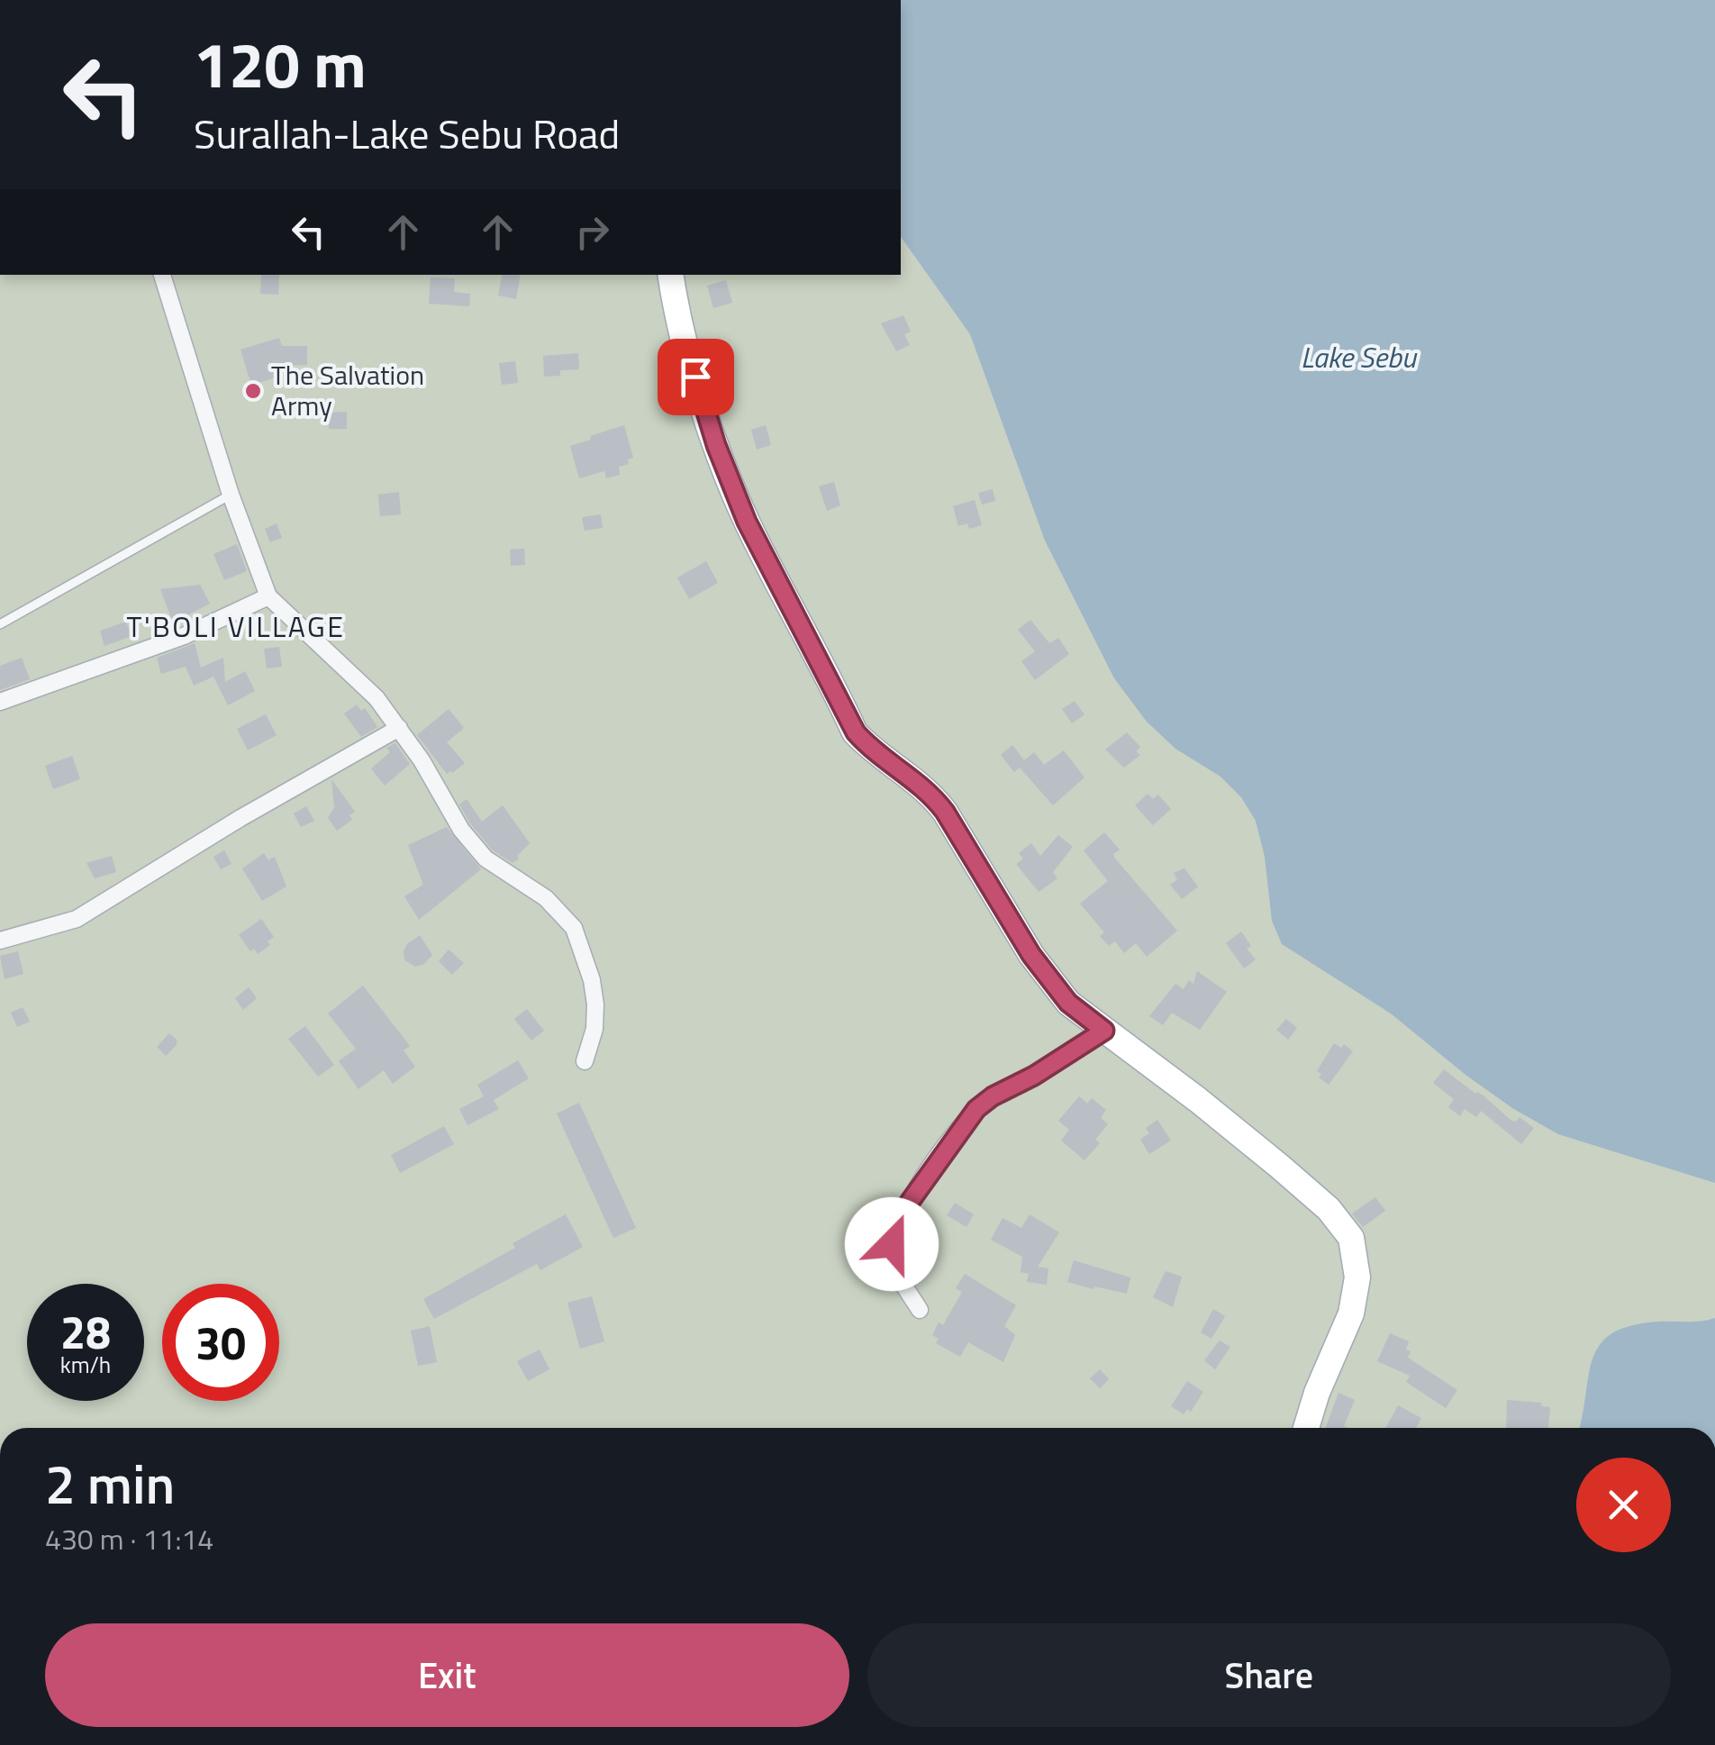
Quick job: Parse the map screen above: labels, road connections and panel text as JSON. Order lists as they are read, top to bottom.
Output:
{
  "districts": ["T'BOLI VILLAGE"],
  "water": ["Lake Sebu"],
  "places": ["The Salvation Army"],
  "page": {
    "turn": ["120 m", "Surallah-Lake Sebu Road"],
    "speed": "28 km/h",
    "limit": "30",
    "heading": ["2 min", "430 m · 11:14"],
    "buttons": ["Exit", "Share"]
  }
}
